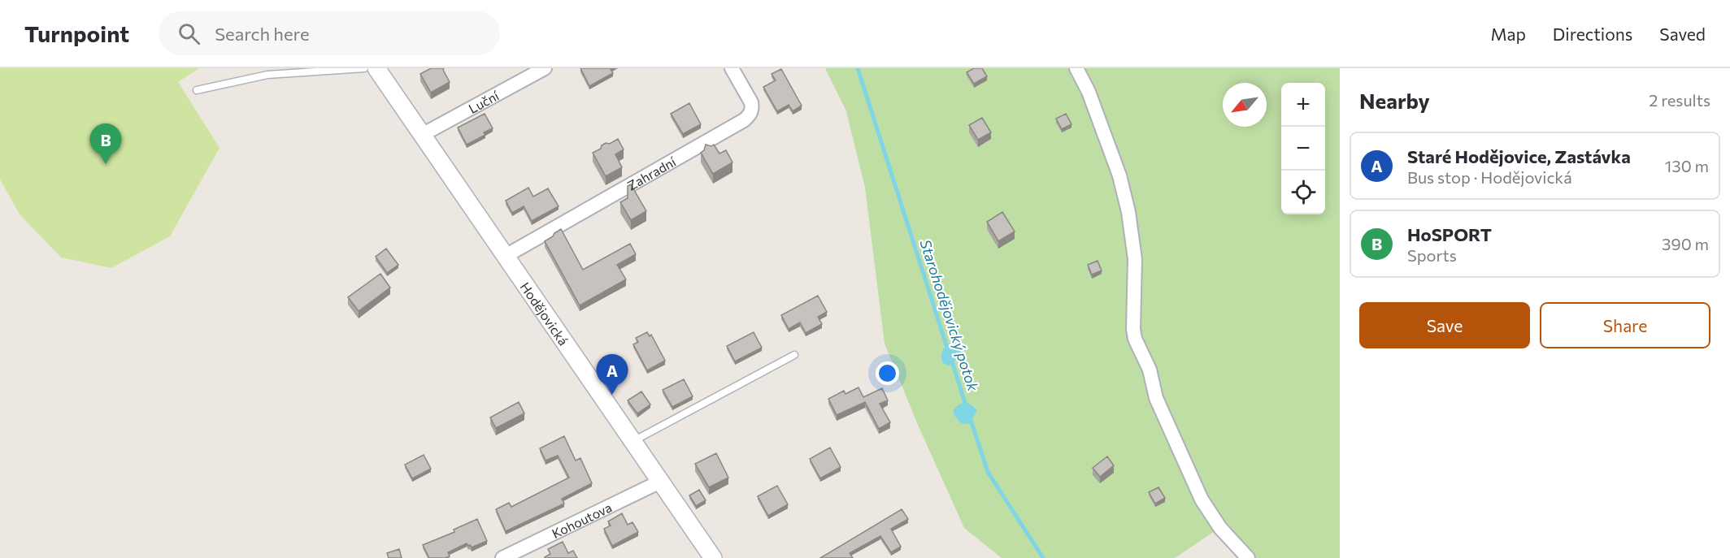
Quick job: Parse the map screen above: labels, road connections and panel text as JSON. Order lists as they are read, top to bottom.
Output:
{
  "streets": {
    "street": [
      "Luční",
      "Zahradní",
      "Hodějovická",
      "Kohoutova"
    ]
  },
  "crossings": [
    ["Luční", "Hodějovická"],
    ["Zahradní", "Hodějovická"],
    ["Hodějovická", "Kohoutova"]
  ],
  "water": ["Starohodějovický potok"],
  "north": "bottom left",
  "page": {
    "header": "Turnpoint",
    "search": "Search here",
    "nav": ["Map", "Directions", "Saved"],
    "heading": ["Nearby", "2 results"],
    "map_buttons": ["+", "−"],
    "pins": ["B", "A"],
    "list": [
      {
        "mark": "A",
        "name": "Staré Hodějovice, Zastávka",
        "note": "Bus stop · Hodějovická",
        "value": "130 m"
      },
      {
        "mark": "B",
        "name": "HoSPORT",
        "note": "Sports",
        "value": "390 m"
      }
    ],
    "buttons": ["Save", "Share"]
  }
}
